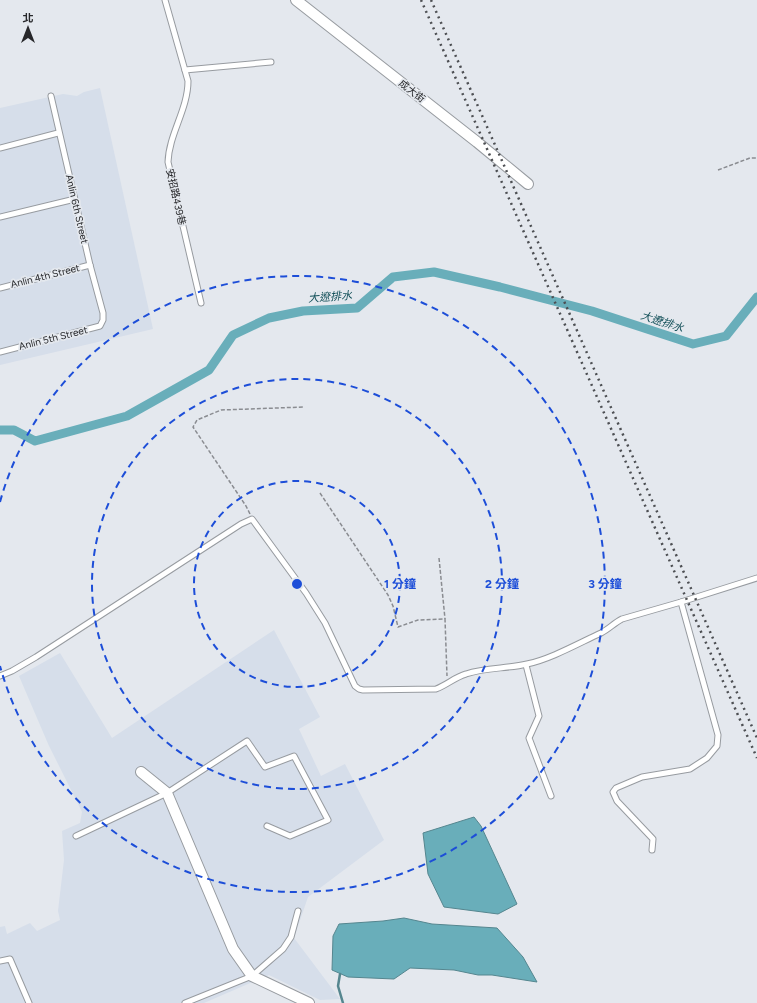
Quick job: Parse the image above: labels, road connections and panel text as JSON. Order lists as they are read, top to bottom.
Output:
{
  "streets": {
    "street": ["成大街"],
    "lane": [
      "安招路439巷",
      "Anlin 6th Street",
      "Anlin 4th Street",
      "Anlin 5th Street"
    ]
  },
  "crossings": [
    ["Anlin 6th Street", "Anlin 4th Street"],
    ["Anlin 6th Street", "Anlin 5th Street"]
  ],
  "water": ["大遼排水"],
  "north": "top",
  "rings": ["1 分鐘", "2 分鐘", "3 分鐘"]
}
